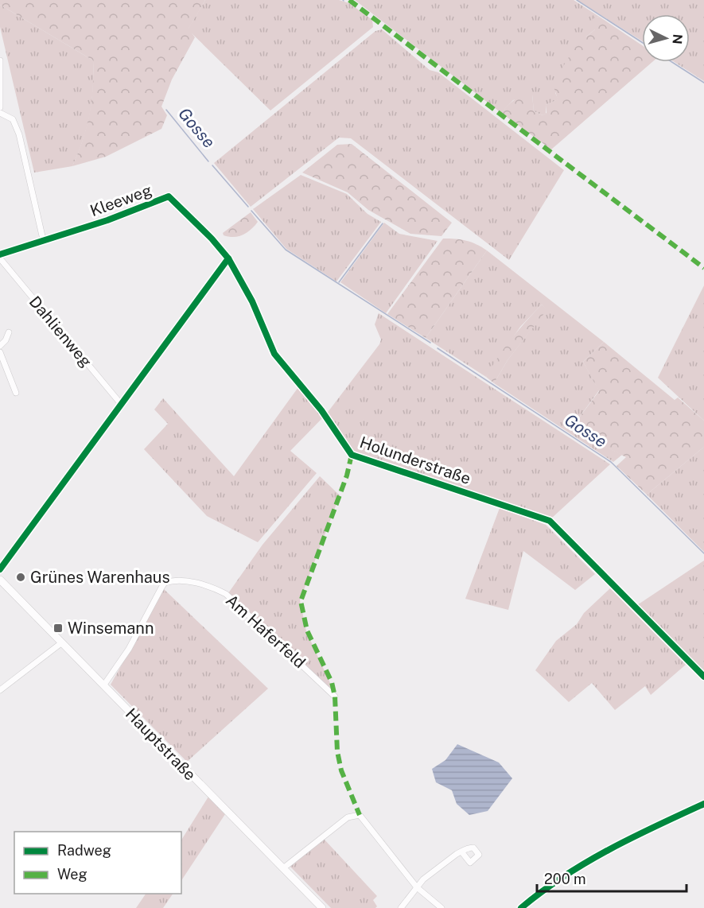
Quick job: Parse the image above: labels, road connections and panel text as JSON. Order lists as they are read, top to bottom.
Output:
{
  "streets": {
    "main road": ["Hauptstraße"],
    "street": [
      "Kleeweg",
      "Dahlienweg",
      "Holunderstraße",
      "Am Haferfeld"
    ]
  },
  "crossings": [
    ["Kleeweg", "Holunderstraße"],
    ["Am Haferfeld", "Hauptstraße"]
  ],
  "water": ["Gosse"],
  "places": {
    "other": ["Grünes Warenhaus"],
    "transit": ["Winsemann"]
  },
  "legend": ["Radweg", "Weg"],
  "scale_bar": "200 m",
  "north": "right"
}
